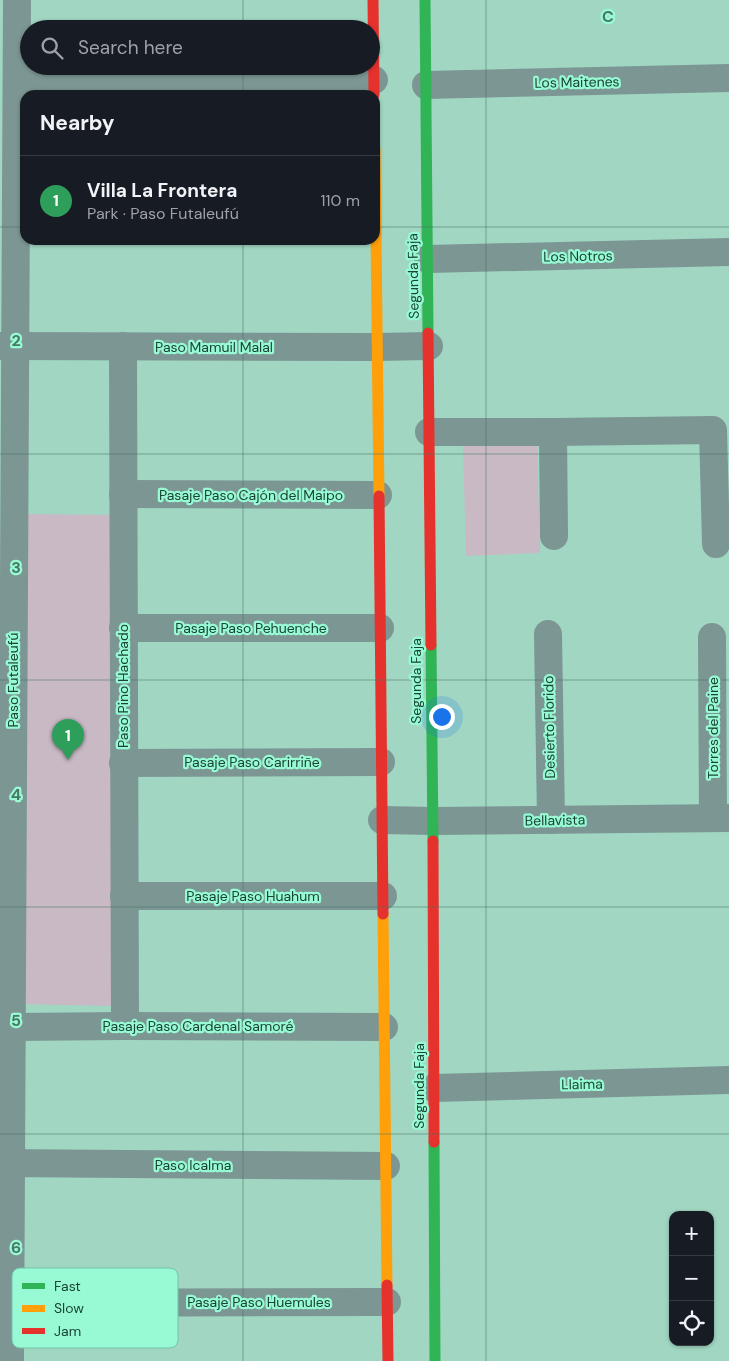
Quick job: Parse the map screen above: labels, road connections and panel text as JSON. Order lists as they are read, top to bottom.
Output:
{
  "streets": {
    "main road": ["Segunda Faja"],
    "street": [
      "Los Maitenes",
      "Los Notros",
      "Paso Mamuil Malal",
      "Pasaje Paso Cajón del Maipo",
      "Pasaje Paso Pehuenche",
      "Paso Futaleufú",
      "Paso Pino Hachado",
      "Desierto Florido",
      "Torres del Paine",
      "Pasaje Paso Carirriñe",
      "Bellavista",
      "Pasaje Paso Huahum",
      "Pasaje Paso Cardenal Samoré",
      "Llaima",
      "Paso Icalma",
      "Pasaje Paso Huemules"
    ]
  },
  "crossings": [
    ["Los Maitenes", "Segunda Faja"],
    ["Los Notros", "Segunda Faja"],
    ["Segunda Faja", "Paso Mamuil Malal"],
    ["Segunda Faja", "Bellavista"],
    ["Segunda Faja", "Llaima"],
    ["Paso Mamuil Malal", "Paso Futaleufú"],
    ["Paso Mamuil Malal", "Paso Pino Hachado"],
    ["Pasaje Paso Cajón del Maipo", "Paso Pino Hachado"],
    ["Pasaje Paso Pehuenche", "Paso Pino Hachado"],
    ["Paso Futaleufú", "Pasaje Paso Cardenal Samoré"],
    ["Paso Futaleufú", "Paso Icalma"],
    ["Paso Pino Hachado", "Pasaje Paso Carirriñe"],
    ["Paso Pino Hachado", "Pasaje Paso Huahum"],
    ["Paso Pino Hachado", "Pasaje Paso Cardenal Samoré"],
    ["Desierto Florido", "Bellavista"],
    ["Torres del Paine", "Bellavista"]
  ],
  "legend": ["Fast", "Slow", "Jam"],
  "page": {
    "search": "Search here",
    "heading": "Nearby",
    "list": [
      {
        "mark": "1",
        "name": "Villa La Frontera",
        "note": "Park · Paso Futaleufú",
        "value": "110 m"
      }
    ],
    "pins": "1",
    "map_buttons": ["+", "−"]
  },
  "grid": {
    "columns": ["C"],
    "rows": [
      "2",
      "3",
      "4",
      "5",
      "6"
    ]
  }
}
